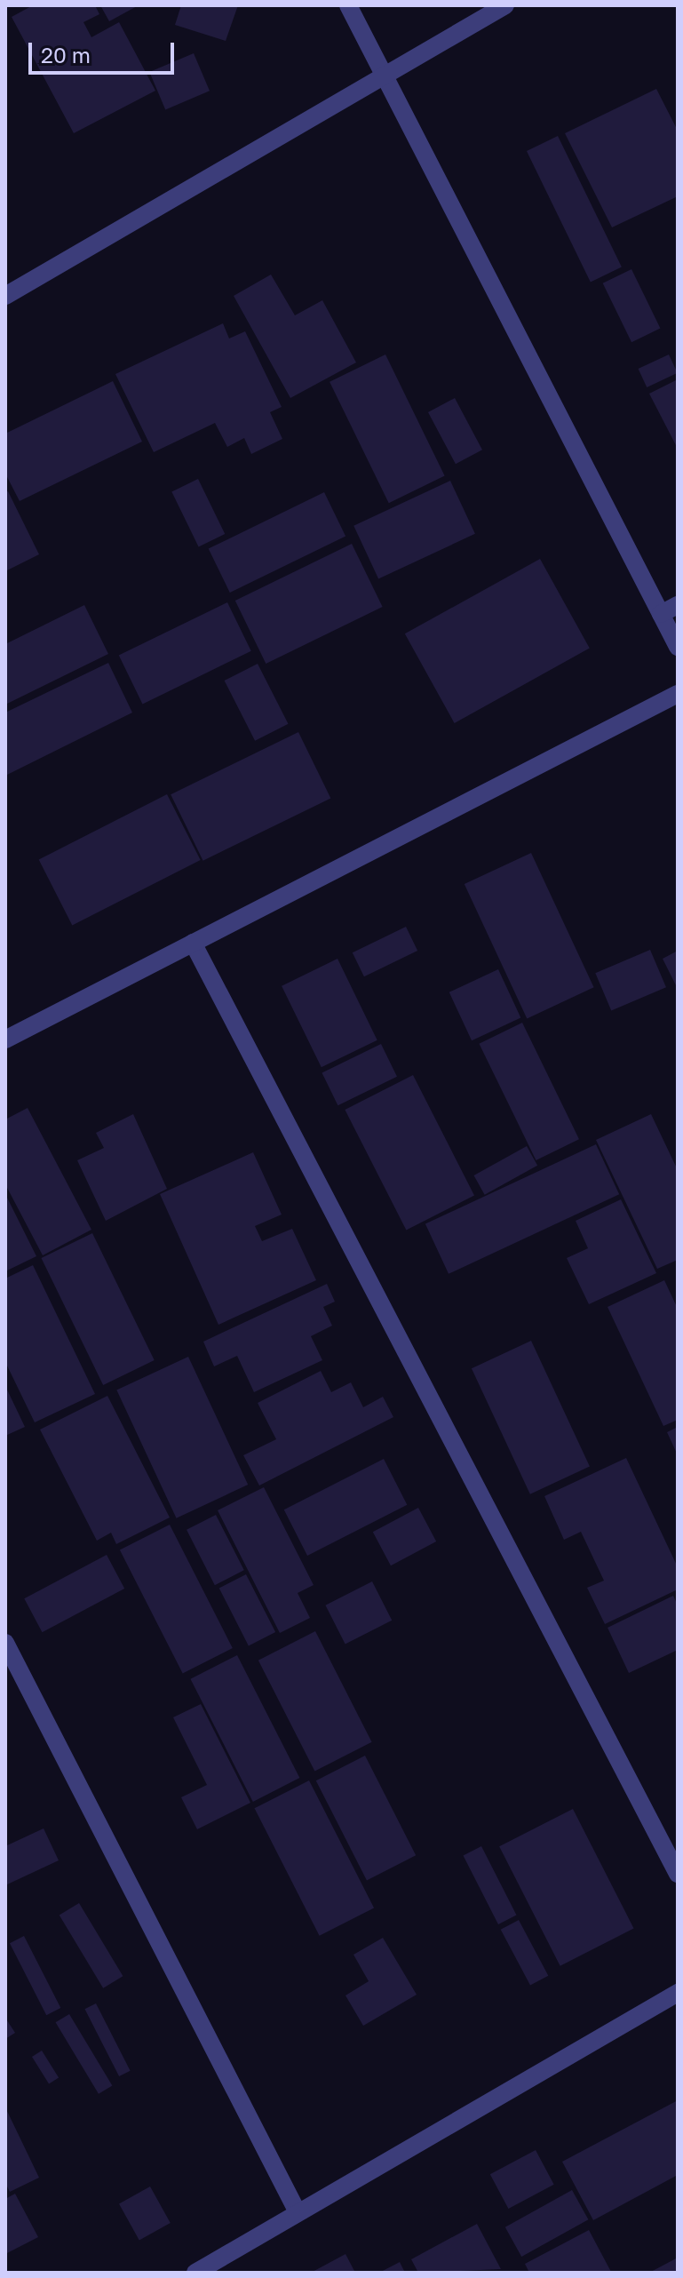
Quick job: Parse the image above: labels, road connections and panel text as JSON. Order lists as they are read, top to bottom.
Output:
{
  "scale_bar": "20 m"
}
